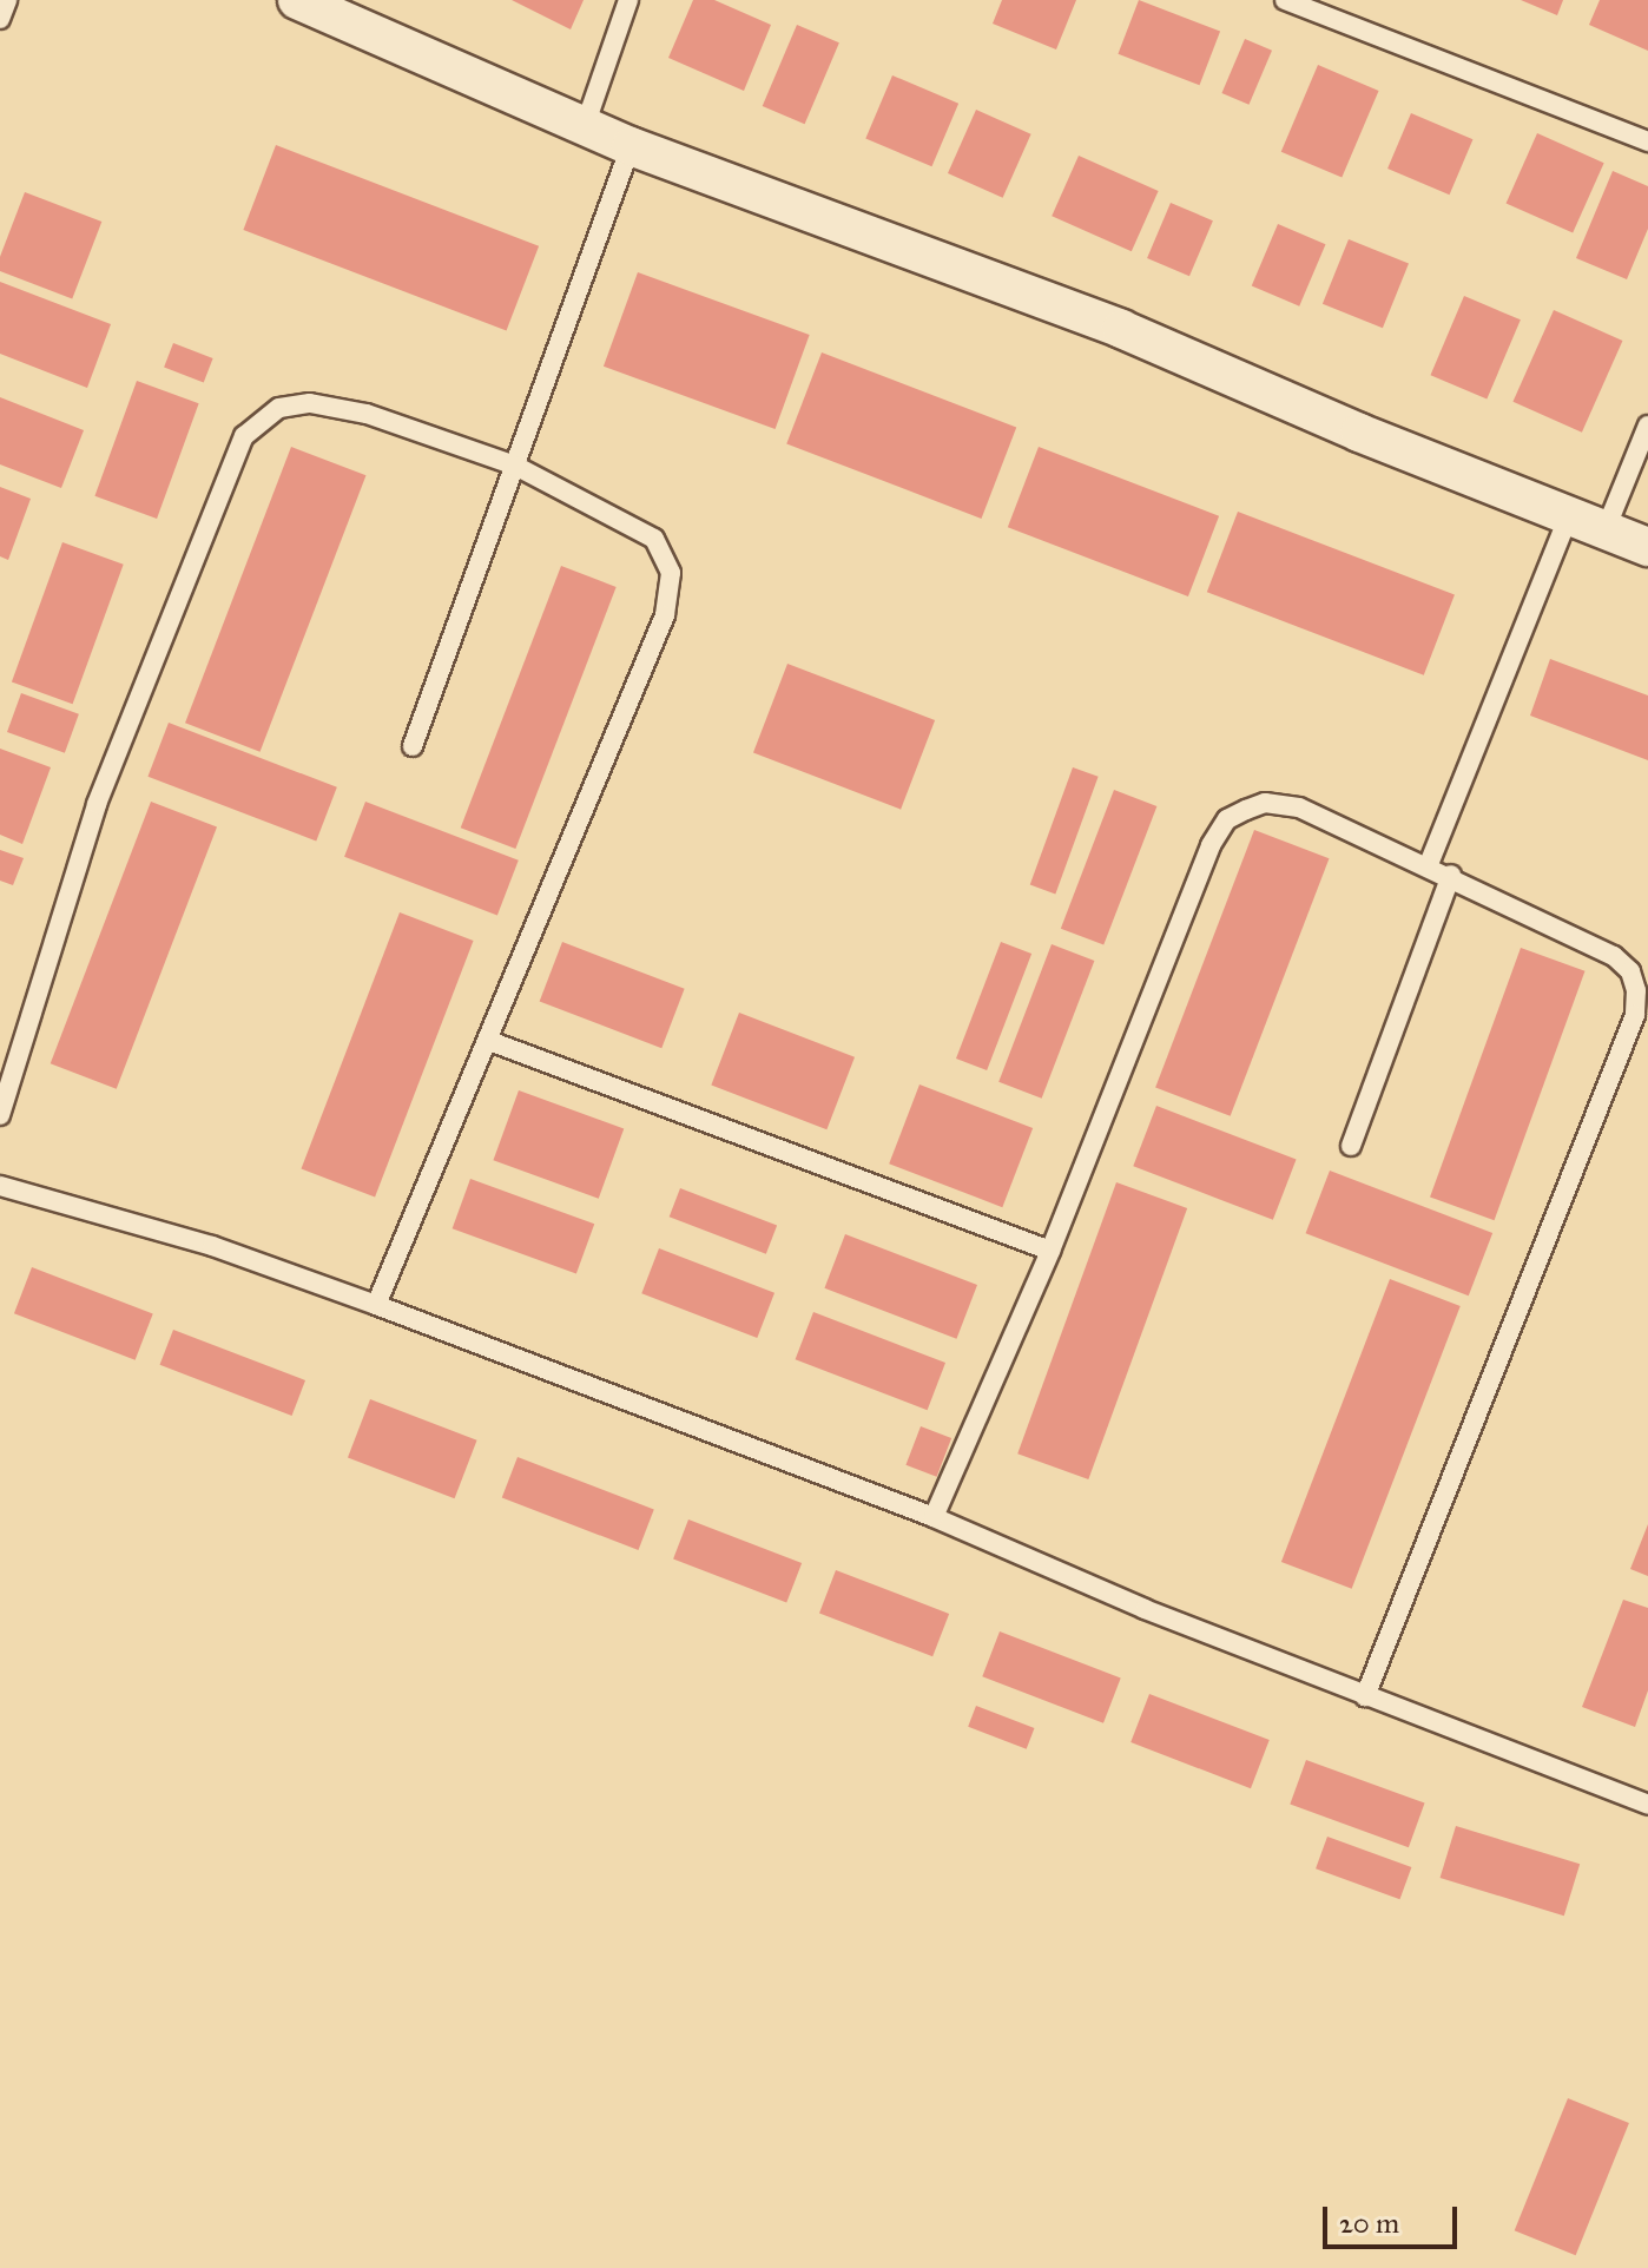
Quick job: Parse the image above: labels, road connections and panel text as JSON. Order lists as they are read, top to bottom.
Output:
{
  "scale_bar": "20 m"
}
